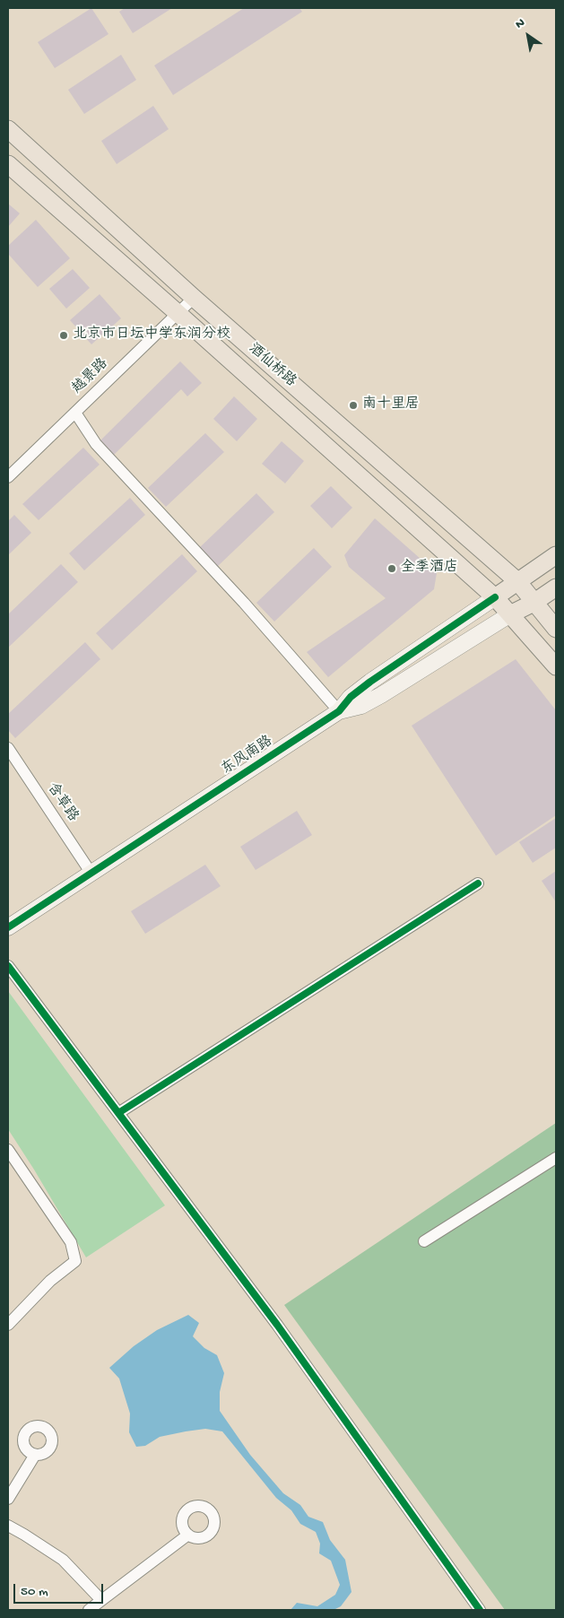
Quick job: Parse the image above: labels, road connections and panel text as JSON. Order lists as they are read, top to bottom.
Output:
{
  "streets": {
    "main road": ["酒仙桥路", "东风南路"],
    "street": ["越景路", "含草路"]
  },
  "crossings": [
    ["酒仙桥路", "越景路"],
    ["酒仙桥路", "东风南路"],
    ["东风南路", "含草路"]
  ],
  "places": ["北京市日坛中学东润分校", "南十里居", "全季酒店"],
  "scale_bar": "50 m",
  "north": "top left"
}
